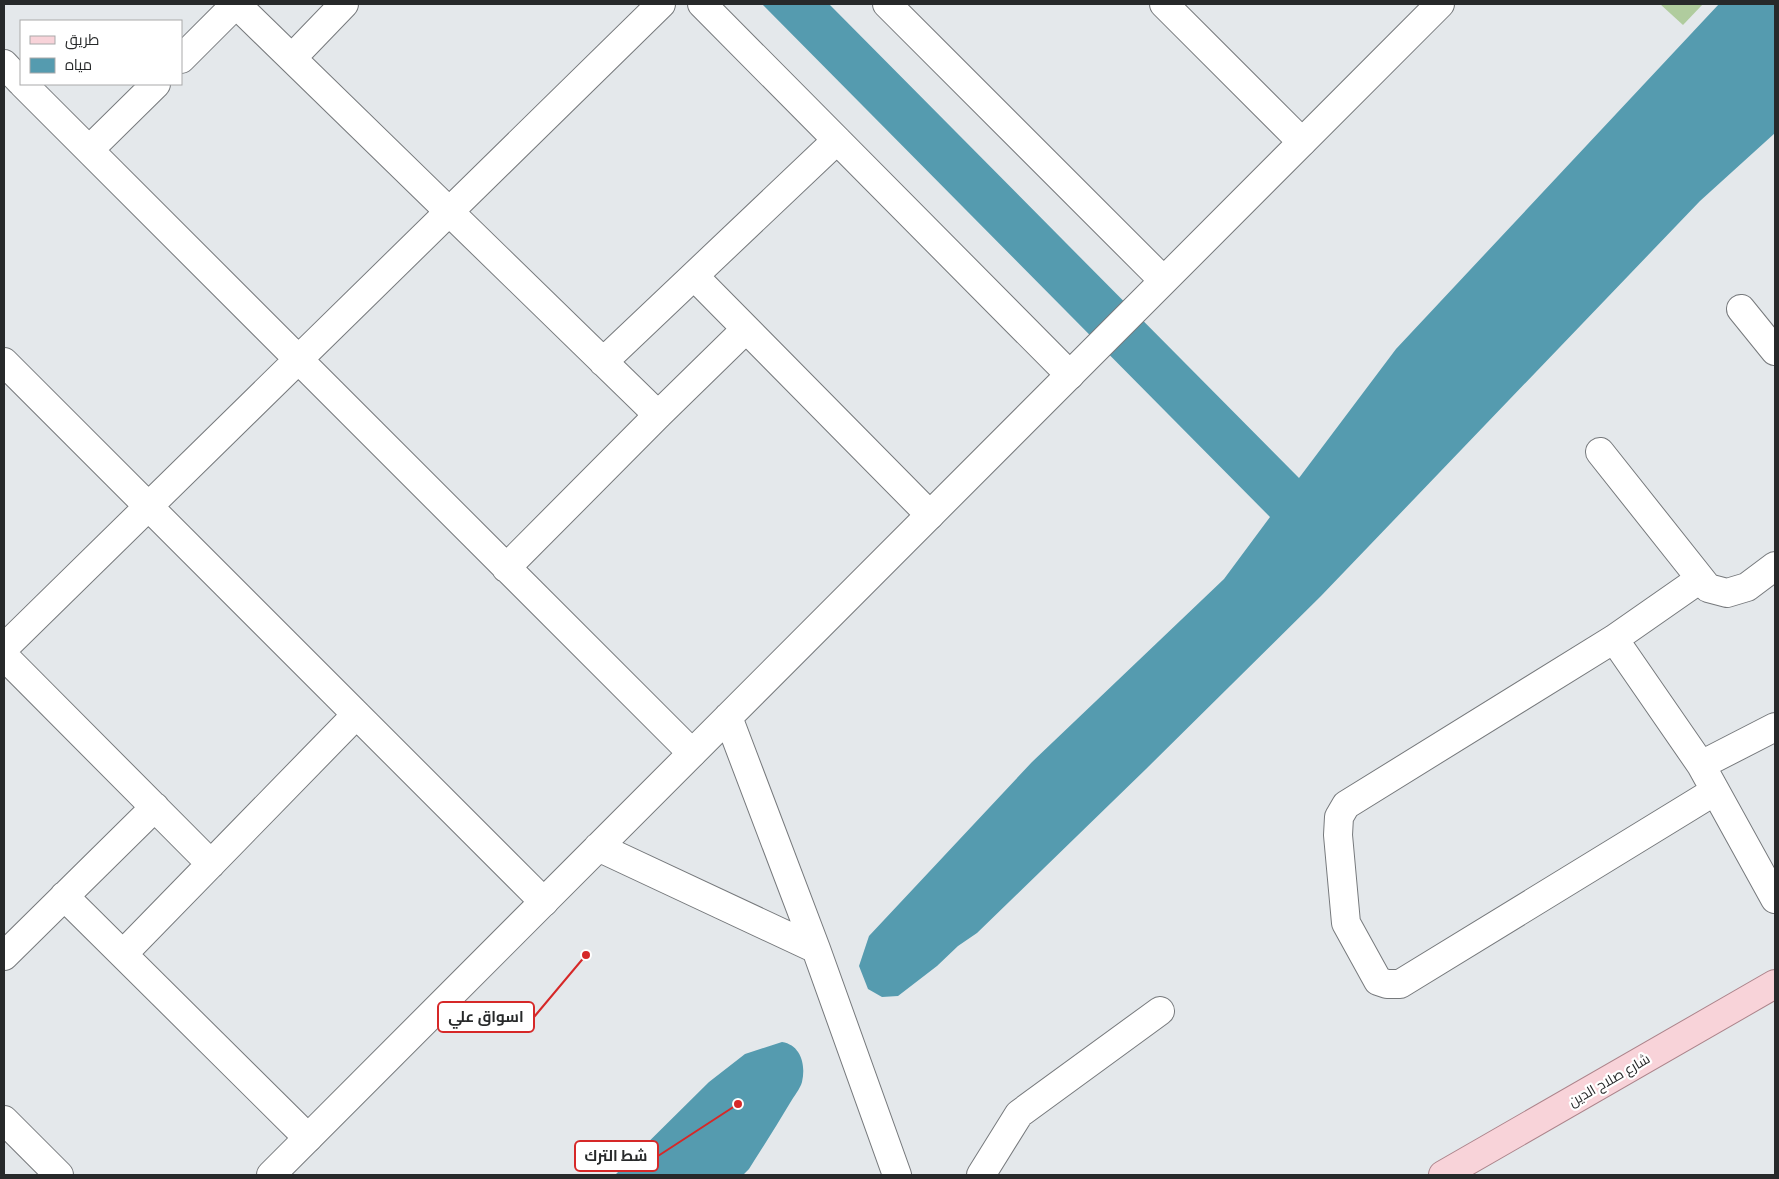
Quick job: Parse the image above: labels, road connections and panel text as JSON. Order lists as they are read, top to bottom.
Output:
{
  "streets": {
    "main road": ["شارع صلاح الدين"]
  },
  "places": ["اسواق علي", "شط الترك"],
  "legend": ["طريق", "مياه"]
}
